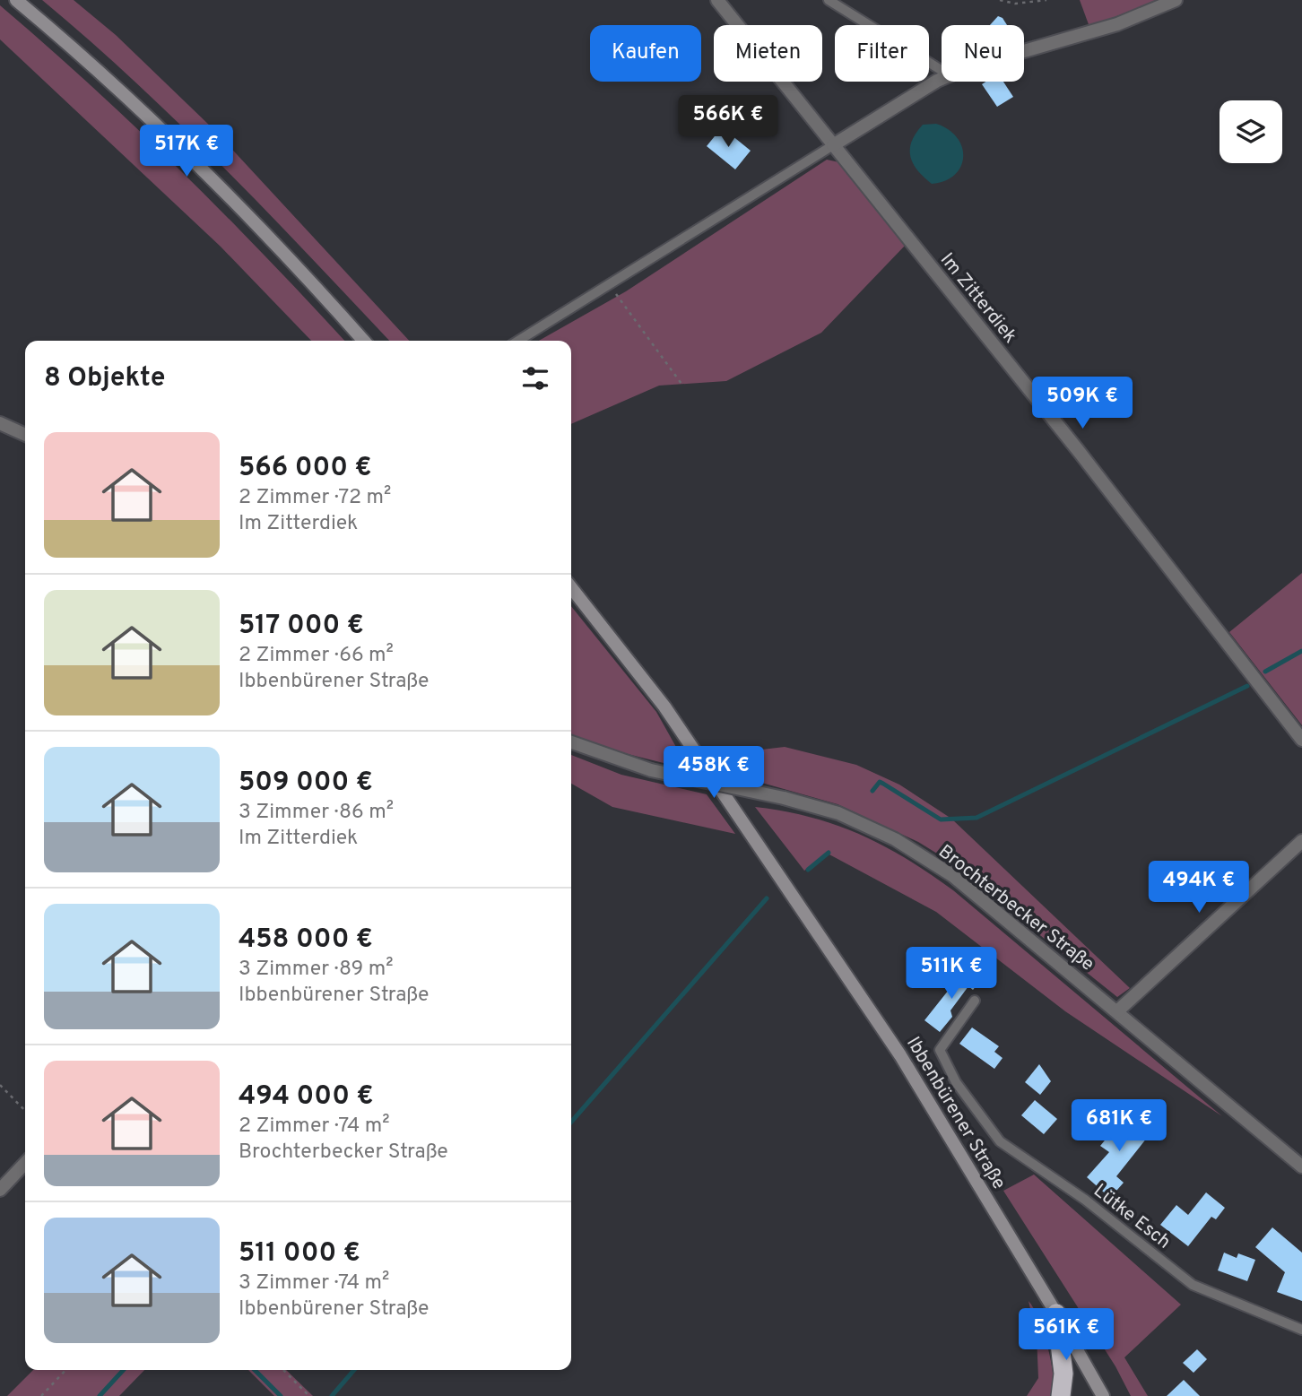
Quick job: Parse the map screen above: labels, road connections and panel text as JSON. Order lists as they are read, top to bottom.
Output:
{
  "streets": {
    "main road": ["Ibbenbürener Straße"],
    "street": ["Im Zitterdiek", "Brochterbecker Straße"],
    "lane": ["Lütke Esch"]
  },
  "page": {
    "chip": [
      "Kaufen",
      "Mieten",
      "Filter",
      "Neu"
    ],
    "price": [
      "566K €",
      "517K €",
      "509K €",
      "458K €",
      "494K €",
      "511K €",
      "681K €",
      "561K €"
    ],
    "heading": "8 Objekte",
    "list": [
      {
        "name": "566 000 €",
        "note": "2 Zimmer · 72 m² · Im Zitterdiek"
      },
      {
        "name": "517 000 €",
        "note": "2 Zimmer · 66 m² · Ibbenbürener Straße"
      },
      {
        "name": "509 000 €",
        "note": "3 Zimmer · 86 m² · Im Zitterdiek"
      },
      {
        "name": "458 000 €",
        "note": "3 Zimmer · 89 m² · Ibbenbürener Straße"
      },
      {
        "name": "494 000 €",
        "note": "2 Zimmer · 74 m² · Brochterbecker Straße"
      },
      {
        "name": "511 000 €",
        "note": "3 Zimmer · 74 m² · Ibbenbürener Straße"
      }
    ]
  }
}
